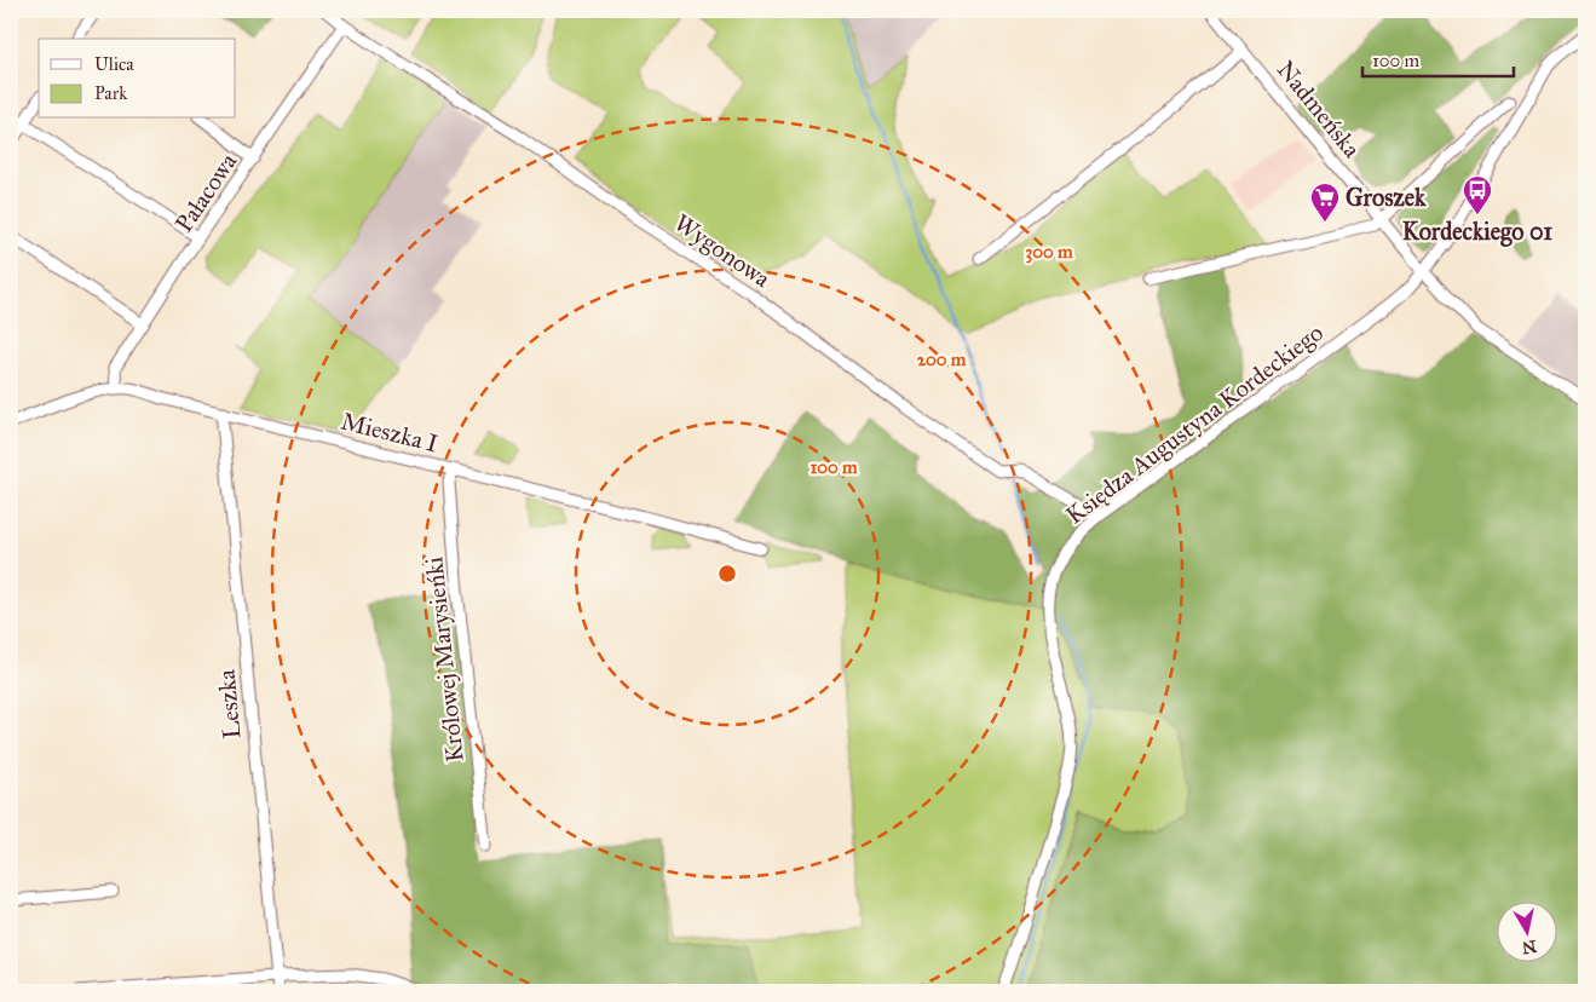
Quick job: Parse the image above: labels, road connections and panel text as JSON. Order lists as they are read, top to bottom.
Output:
{
  "streets": {
    "street": [
      "Nadmeńska",
      "Pałacowa",
      "Wygonowa",
      "Księdza Augustyna Kordeckiego",
      "Mieszka I",
      "Królowej Marysieńki",
      "Leszka"
    ]
  },
  "crossings": [
    ["Nadmeńska", "Księdza Augustyna Kordeckiego"],
    ["Pałacowa", "Wygonowa"],
    ["Pałacowa", "Mieszka I"],
    ["Wygonowa", "Księdza Augustyna Kordeckiego"],
    ["Mieszka I", "Królowej Marysieńki"],
    ["Mieszka I", "Leszka"]
  ],
  "places": {
    "bus stop": ["Kordeckiego 01"],
    "supermarket": ["Groszek"]
  },
  "legend": ["Ulica", "Park"],
  "scale_bar": "100 m",
  "north": "bottom",
  "rings": ["300 m", "200 m", "100 m"]
}
